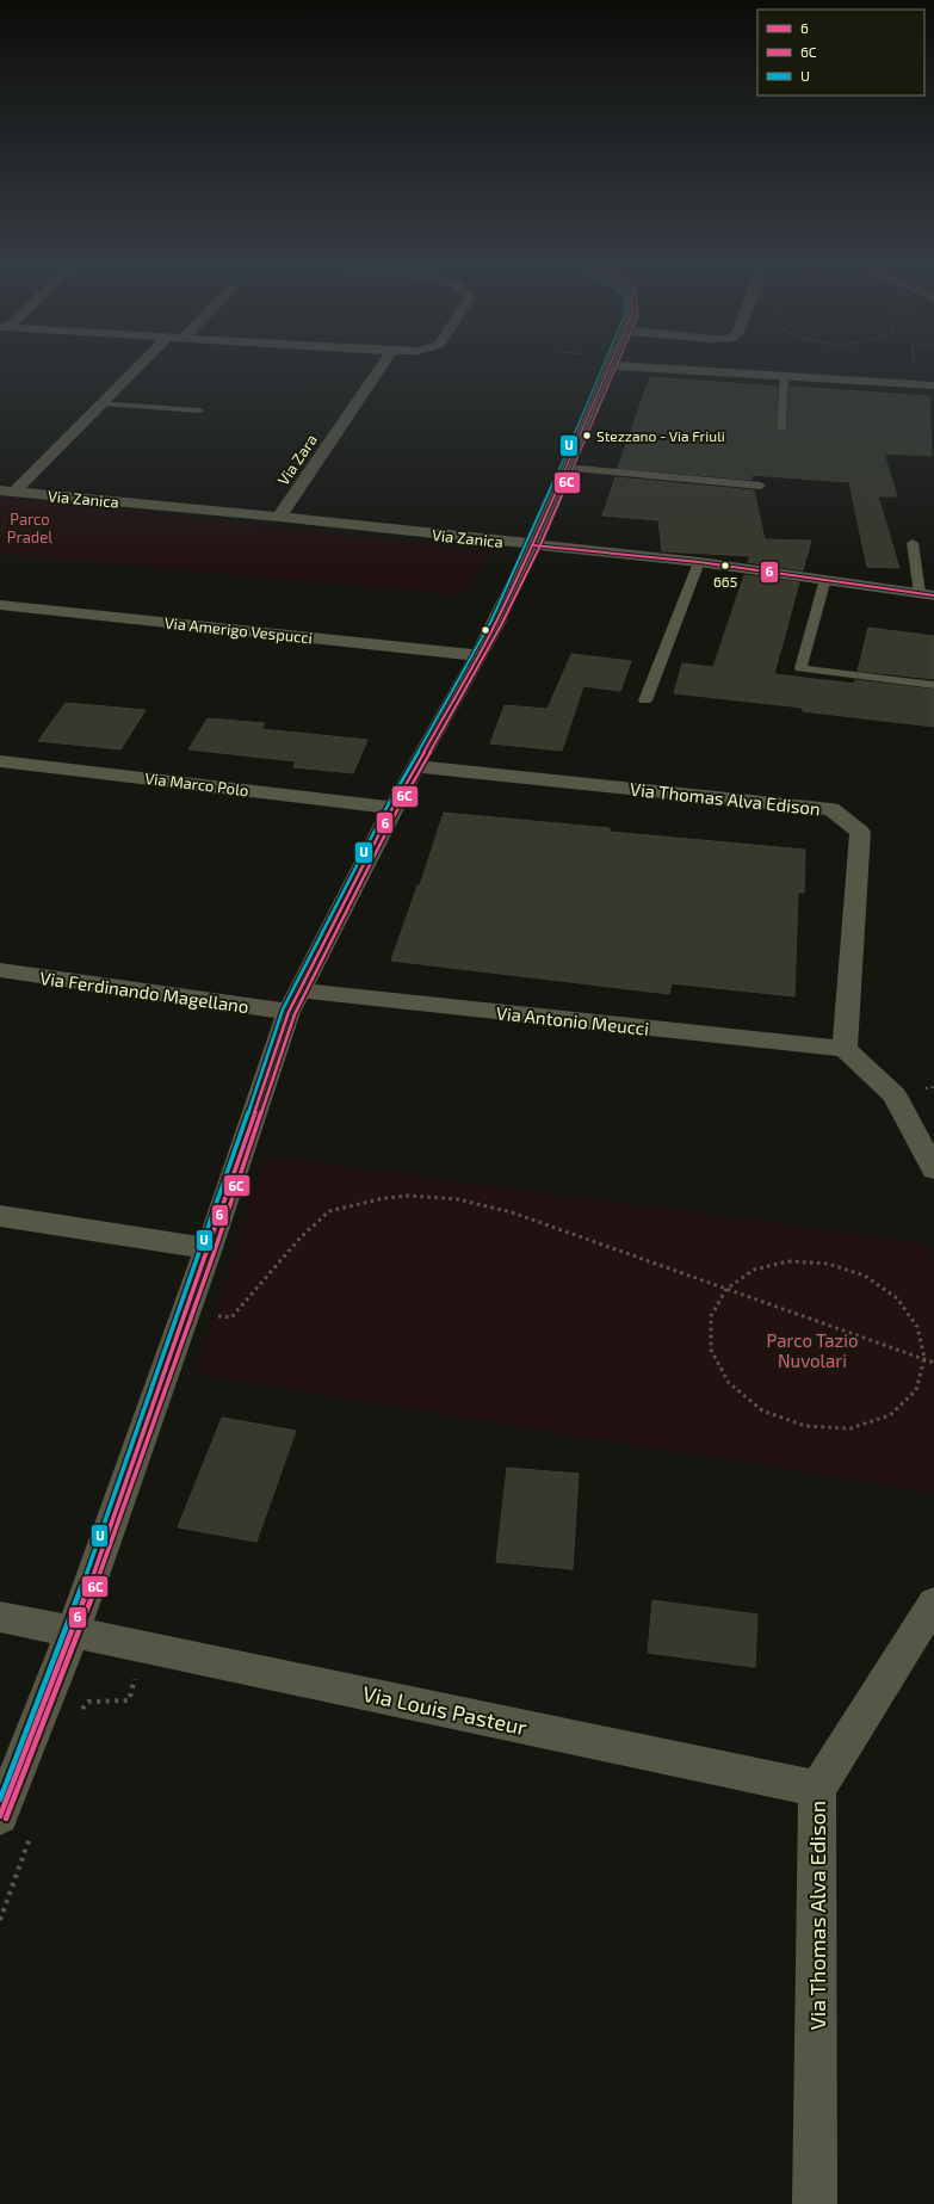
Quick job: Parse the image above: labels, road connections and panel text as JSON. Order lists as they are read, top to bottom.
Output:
{
  "streets": {
    "street": [
      "Via Zara",
      "Via Zanica",
      "Via Amerigo Vespucci",
      "Via Marco Polo",
      "Via Thomas Alva Edison",
      "Via Ferdinando Magellano",
      "Via Antonio Meucci",
      "Via Louis Pasteur"
    ]
  },
  "crossings": [
    ["Via Zara", "Via Zanica"],
    ["Via Thomas Alva Edison", "Via Antonio Meucci"],
    ["Via Thomas Alva Edison", "Via Louis Pasteur"],
    ["Via Ferdinando Magellano", "Via Antonio Meucci"]
  ],
  "parks": ["Parco Pradel", "Parco Tazio Nuvolari"],
  "places": ["Stezzano - Via Friuli", "665"],
  "lines": ["transit line 6", "transit line 6C", "transit line U"],
  "legend": ["6", "6C", "U"]
}
